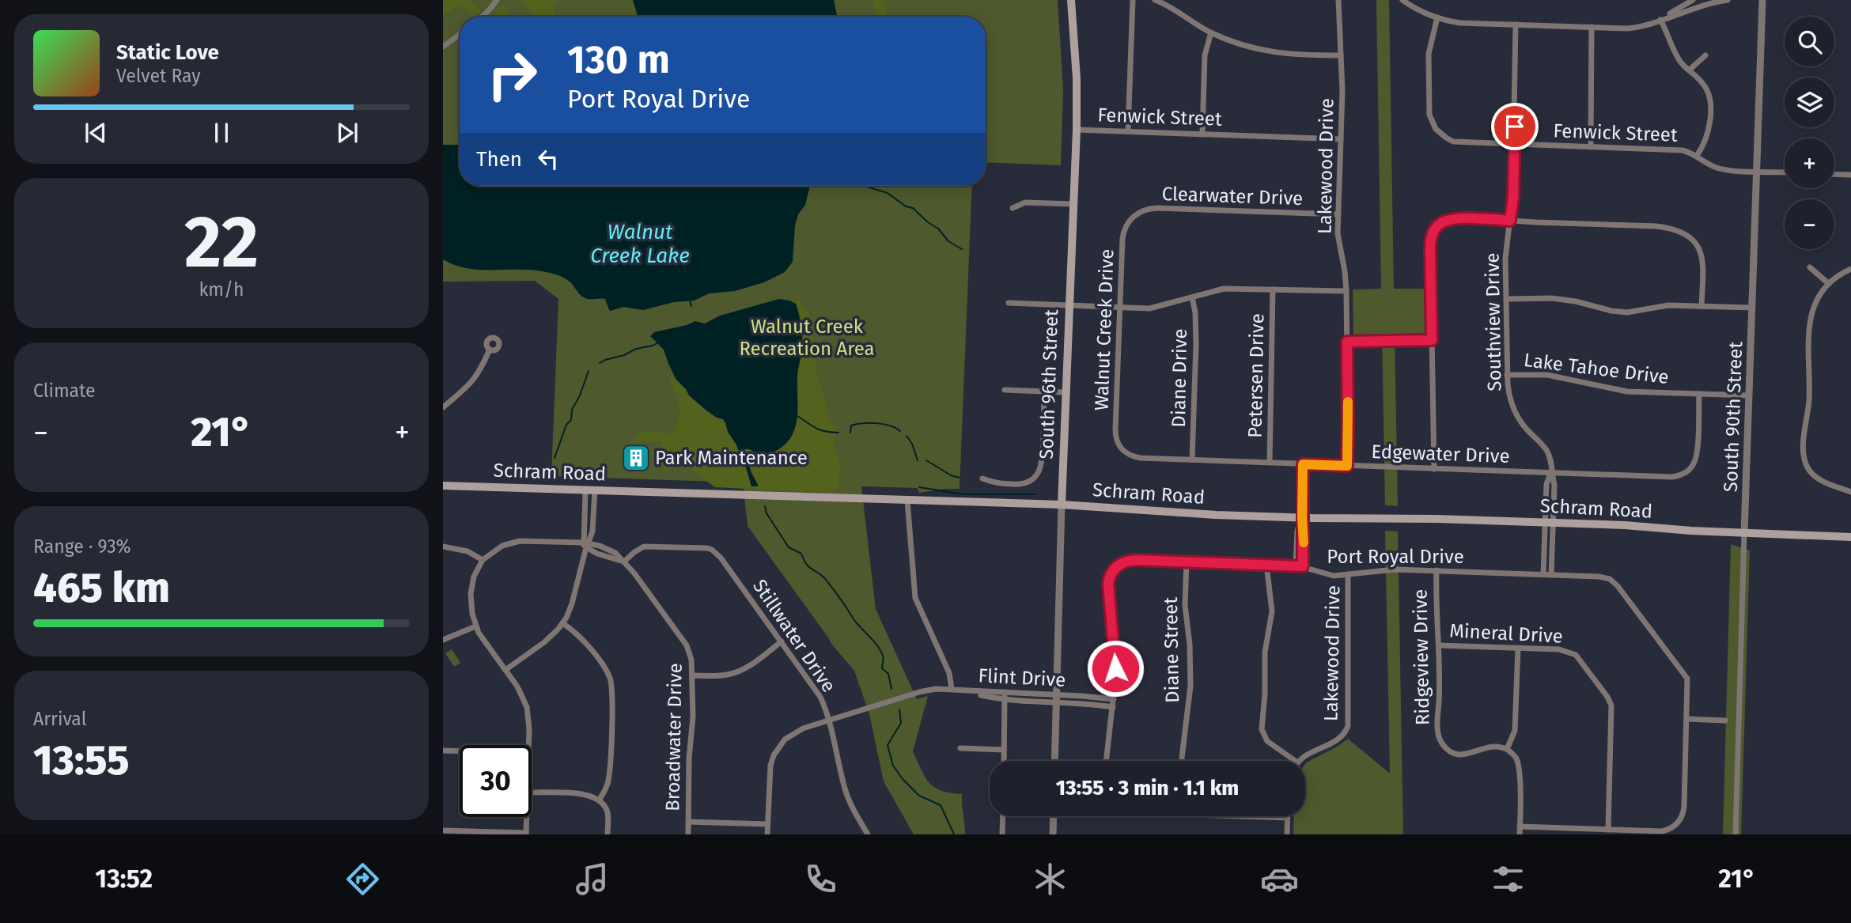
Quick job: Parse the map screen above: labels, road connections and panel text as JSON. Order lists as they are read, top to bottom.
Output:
{
  "streets": {
    "main road": ["South 96th Street", "Schram Road"],
    "street": [
      "Fenwick Street",
      "Lakewood Drive",
      "Clearwater Drive",
      "Southview Drive",
      "Walnut Creek Drive",
      "Lake Tahoe Drive",
      "Petersen Drive",
      "Diane Drive",
      "South 90th Street",
      "Edgewater Drive",
      "Port Royal Drive",
      "Mineral Drive",
      "Stillwater Drive",
      "Diane Street",
      "Ridgeview Drive",
      "Flint Drive",
      "Broadwater Drive"
    ]
  },
  "crossings": [
    ["Fenwick Street", "Lakewood Drive"],
    ["Fenwick Street", "Southview Drive"],
    ["Fenwick Street", "South 96th Street"],
    ["Fenwick Street", "South 90th Street"],
    ["Lakewood Drive", "Clearwater Drive"],
    ["Lakewood Drive", "Edgewater Drive"],
    ["Lakewood Drive", "Port Royal Drive"],
    ["Clearwater Drive", "Walnut Creek Drive"],
    ["Southview Drive", "Lake Tahoe Drive"],
    ["Southview Drive", "Edgewater Drive"],
    ["Southview Drive", "Schram Road"],
    ["Southview Drive", "Port Royal Drive"],
    ["Walnut Creek Drive", "Edgewater Drive"],
    ["Lake Tahoe Drive", "South 90th Street"],
    ["Lake Tahoe Drive", "Edgewater Drive"],
    ["Petersen Drive", "Edgewater Drive"],
    ["Diane Drive", "Edgewater Drive"],
    ["South 96th Street", "Schram Road"],
    ["South 96th Street", "Flint Drive"],
    ["South 90th Street", "Schram Road"],
    ["Port Royal Drive", "Diane Street"],
    ["Port Royal Drive", "Ridgeview Drive"],
    ["Port Royal Drive", "Flint Drive"],
    ["Mineral Drive", "Ridgeview Drive"],
    ["Stillwater Drive", "Flint Drive"],
    ["Stillwater Drive", "Broadwater Drive"]
  ],
  "water": ["Walnut Creek Lake"],
  "parks": ["Walnut Creek Recreation Area"],
  "places": {
    "building": ["Park Maintenance"]
  },
  "page": {
    "map_buttons": ["+", "−"],
    "turn": ["130 m", "Port Royal Drive"],
    "song": ["Static Love", "Velvet Ray"],
    "then": "Then",
    "tile": [
      ["22", "km/h"],
      "Climate",
      ["Range · 93%", "465 km"],
      ["Arrival", "13:55"]
    ],
    "heat": ["−", "21°", "+"],
    "limit": "30",
    "trip": "13:55 · 3 min · 1.1 km",
    "tabs": ["13:52", "21°"]
  }
}
